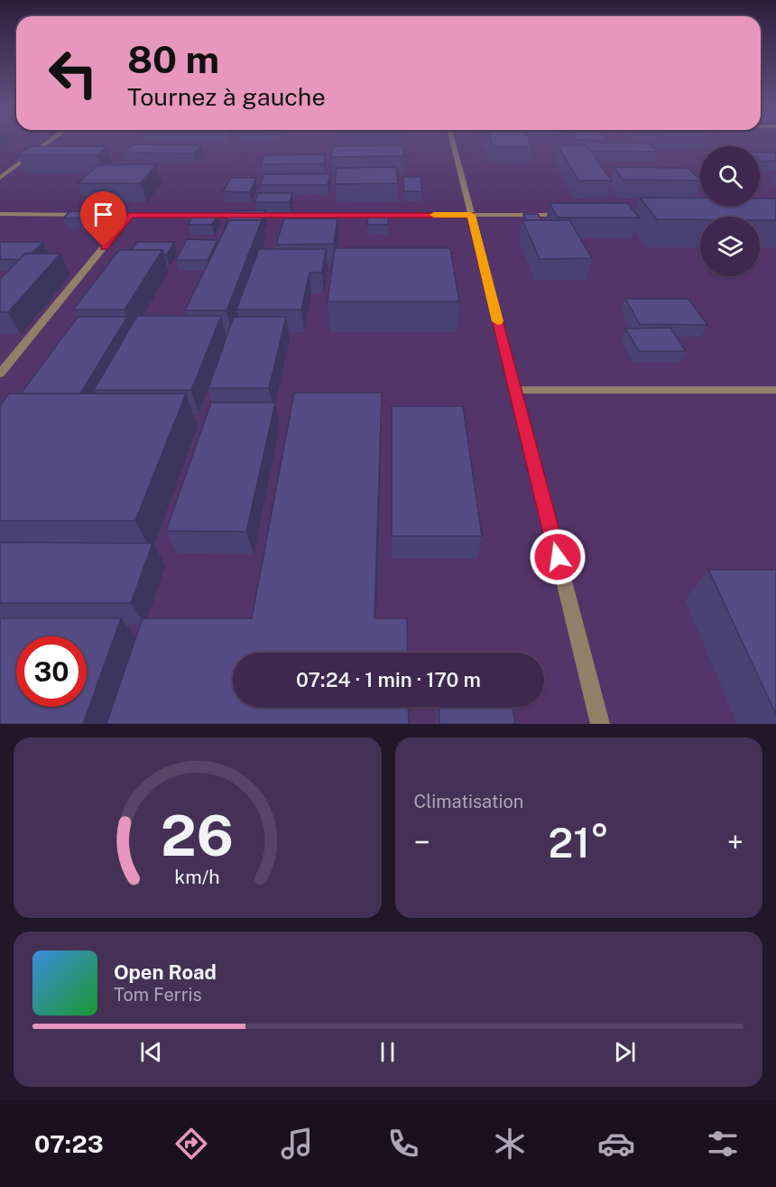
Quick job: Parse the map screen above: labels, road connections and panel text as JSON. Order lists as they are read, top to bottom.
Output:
{
  "page": {
    "turn": ["80 m", "Tournez à gauche"],
    "limit": "30",
    "trip": "07:24 · 1 min · 170 m",
    "tile": "Climatisation",
    "heat": ["−", "21°", "+"],
    "song": ["Open Road", "Tom Ferris"],
    "tabs": "07:23",
    "gauge": ["26", "km/h"]
  }
}
